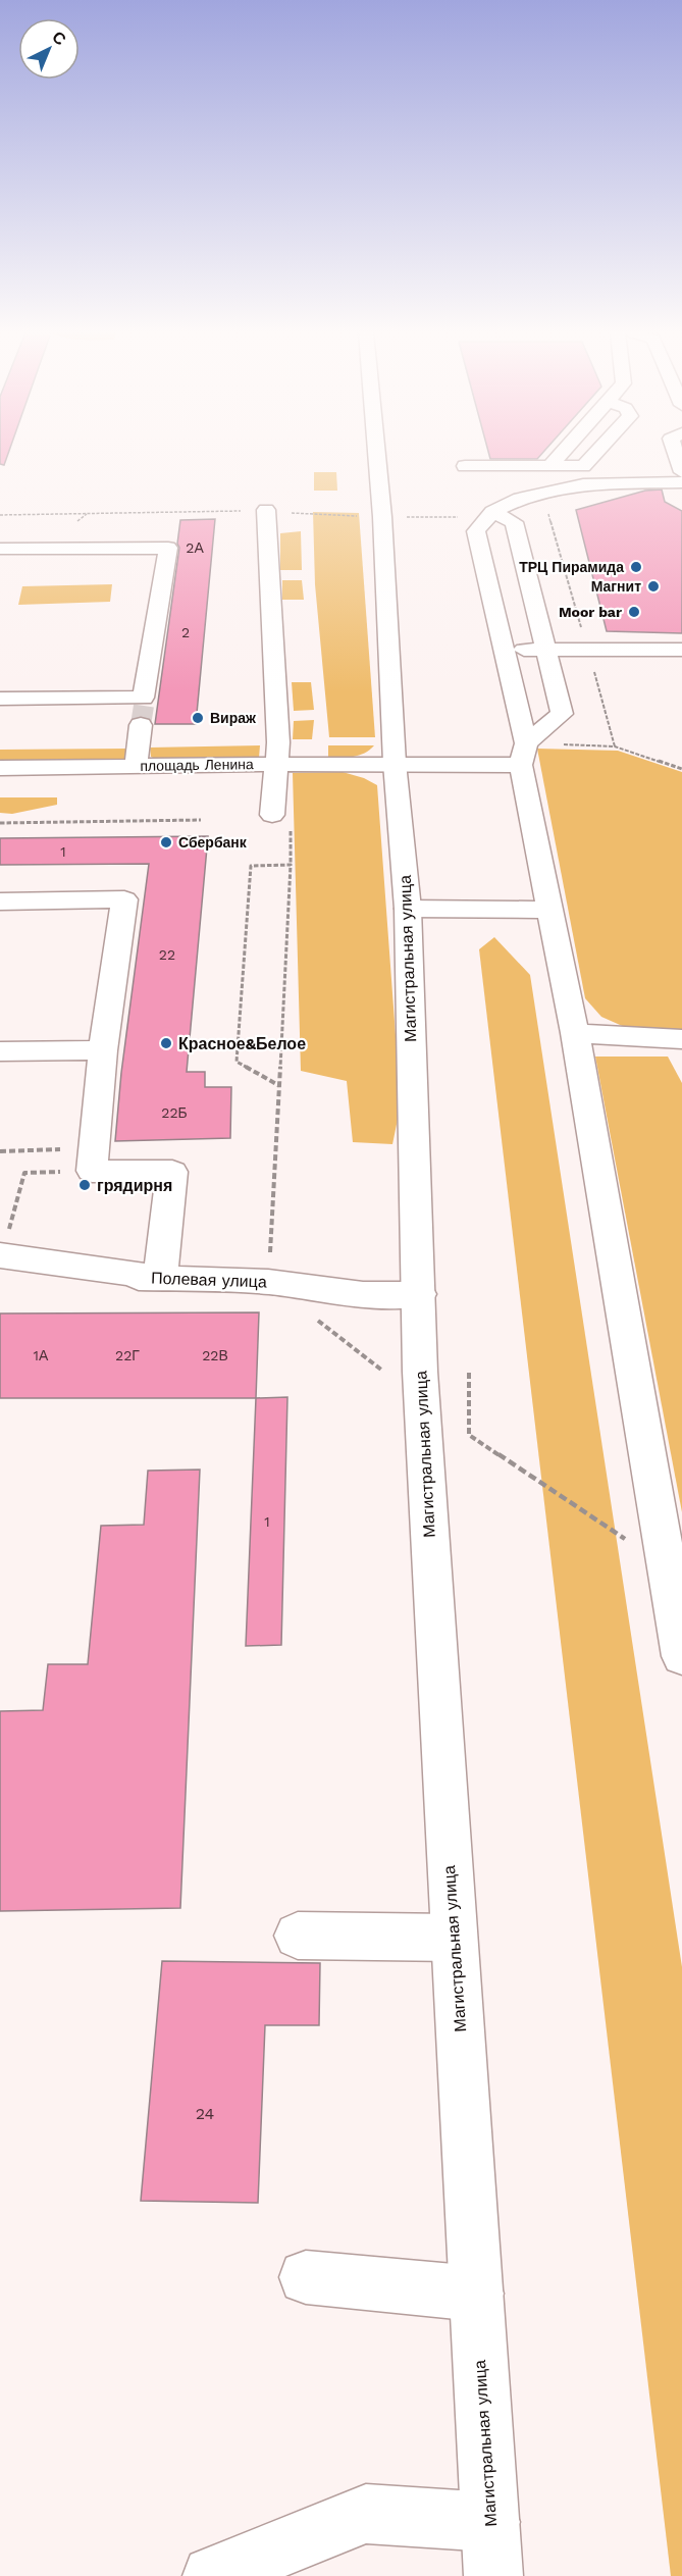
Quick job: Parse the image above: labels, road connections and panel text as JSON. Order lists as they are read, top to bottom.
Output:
{
  "streets": {
    "main road": ["площадь Ленина", "Магистральная улица", "Полевая улица"]
  },
  "crossings": [
    ["площадь Ленина", "Магистральная улица"],
    ["Магистральная улица", "Полевая улица"]
  ],
  "places": [
    "ТРЦ Пирамида",
    "Магнит",
    "Moor bar",
    "Вираж",
    "Сбербанк",
    "Красное&Белое",
    "грядирня"
  ],
  "house_numbers": [
    "2А",
    "2",
    "1",
    "22",
    "22Б",
    "1А",
    "22Г",
    "22В",
    "1",
    "24"
  ],
  "north": "top right"
}
